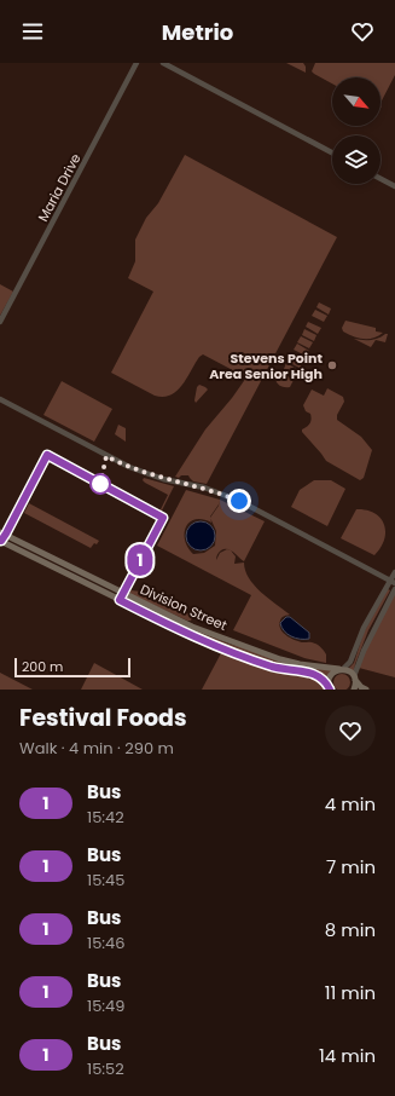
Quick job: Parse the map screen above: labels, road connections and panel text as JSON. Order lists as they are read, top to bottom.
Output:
{
  "streets": {
    "main road": ["Division Street"],
    "street": ["Maria Drive"]
  },
  "places": ["Stevens Point Area Senior High"],
  "lines": ["bus line 1"],
  "scale_bar": "200 m",
  "north": "bottom right",
  "page": {
    "header": "Metrio",
    "on_map": "1",
    "scale": "200 m",
    "heading": ["Festival Foods", "Walk · 4 min · 290 m"],
    "list": [
      {
        "mark": "1",
        "name": "Bus",
        "note": "15:42",
        "value": "4 min"
      },
      {
        "mark": "1",
        "name": "Bus",
        "note": "15:45",
        "value": "7 min"
      },
      {
        "mark": "1",
        "name": "Bus",
        "note": "15:46",
        "value": "8 min"
      },
      {
        "mark": "1",
        "name": "Bus",
        "note": "15:49",
        "value": "11 min"
      },
      {
        "mark": "1",
        "name": "Bus",
        "note": "15:52",
        "value": "14 min"
      }
    ]
  }
}
